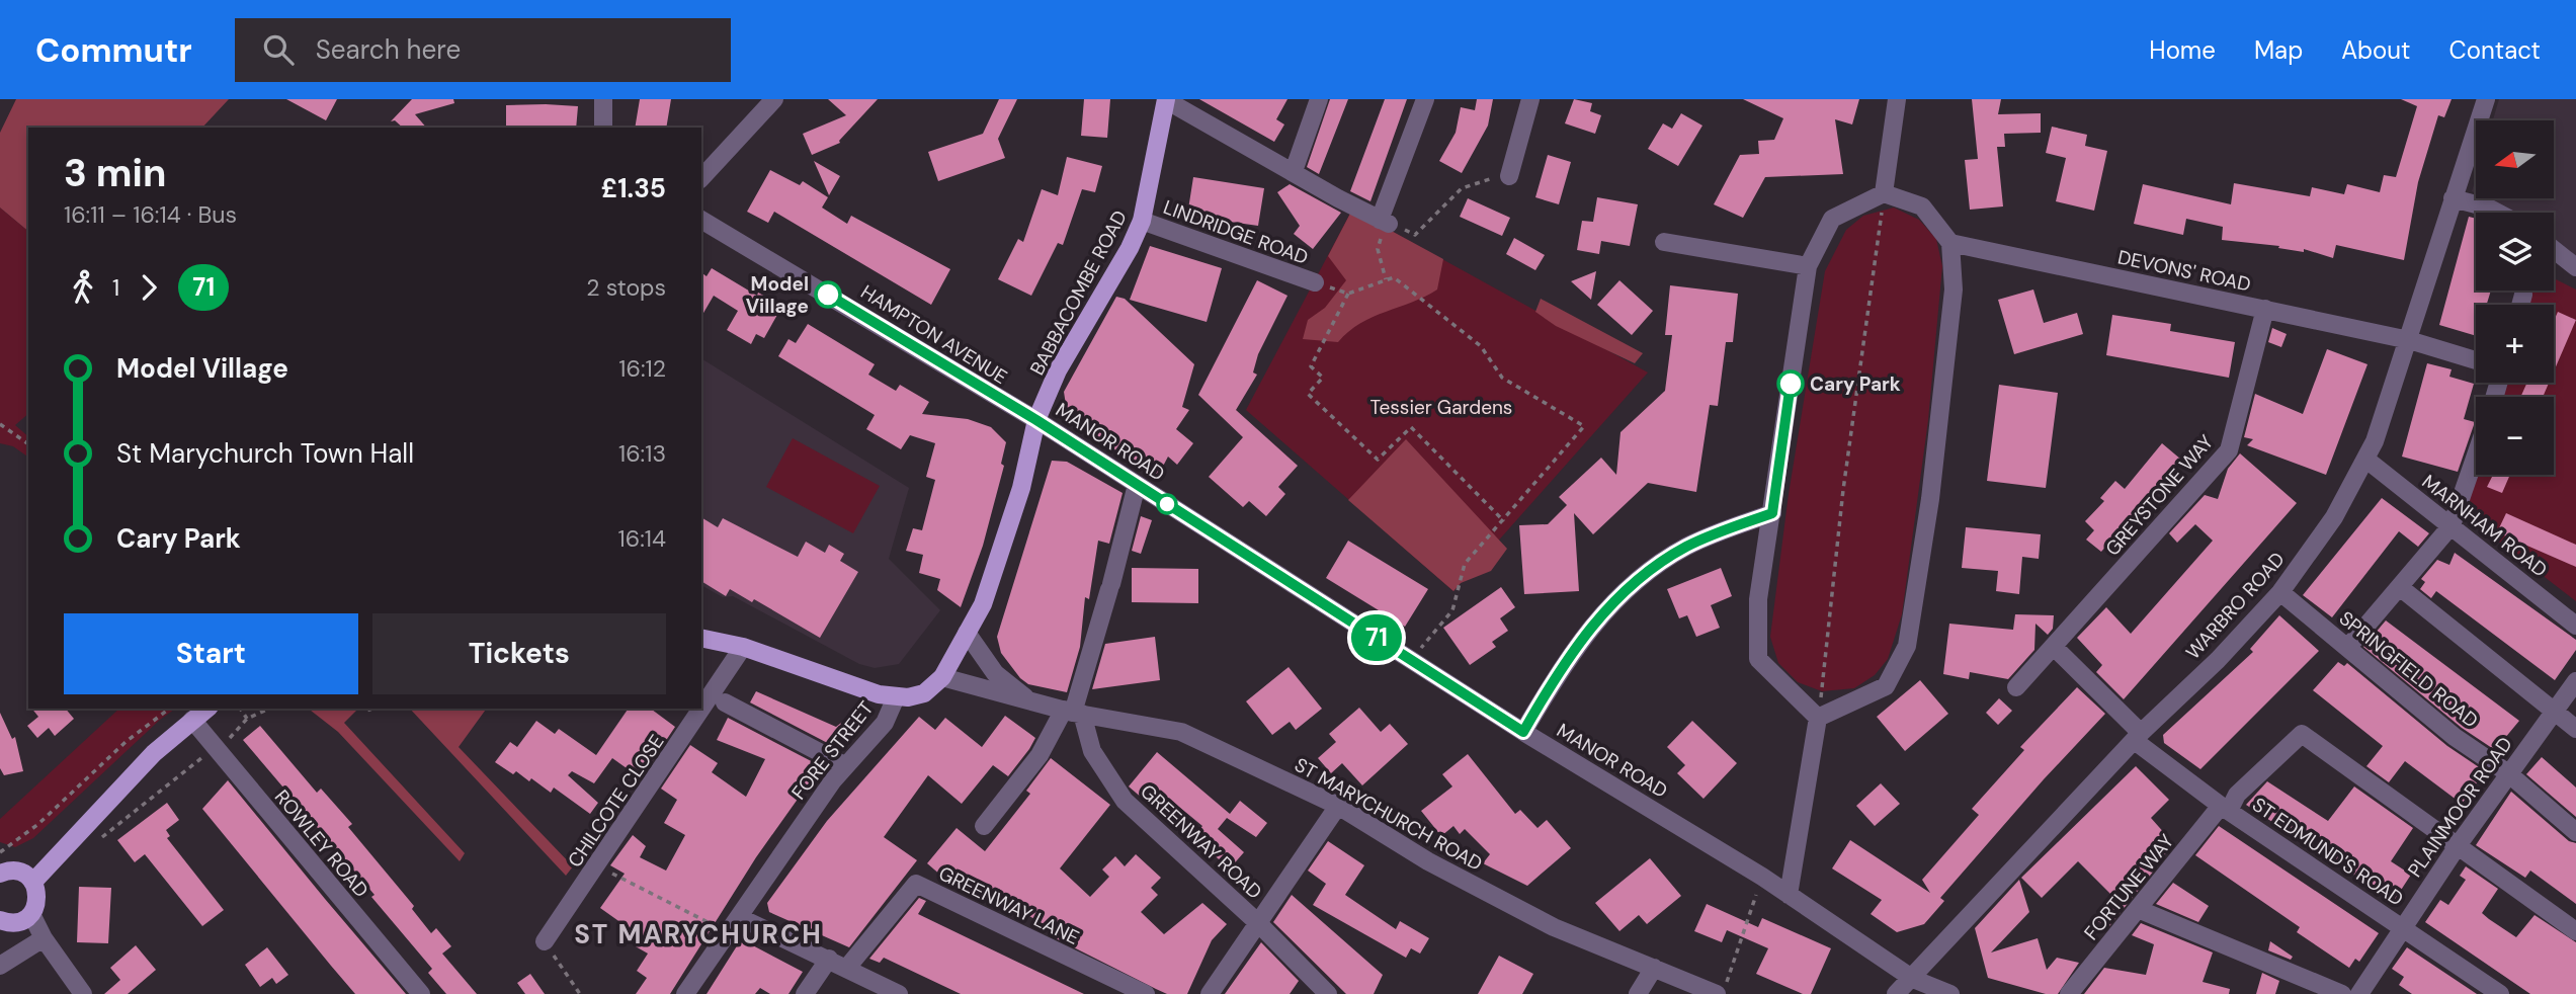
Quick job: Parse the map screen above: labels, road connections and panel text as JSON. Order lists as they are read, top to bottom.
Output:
{
  "streets": {
    "main road": ["BABBACOMBE ROAD", "FORE STREET"],
    "street": [
      "LINDRIDGE ROAD",
      "DEVONS' ROAD",
      "HAMPTON AVENUE",
      "MANOR ROAD",
      "GREYSTONE WAY",
      "MARNHAM ROAD",
      "WARBRO ROAD",
      "SPRINGFIELD ROAD",
      "CHILCOTE CLOSE",
      "PLAINMOOR ROAD",
      "ST MARYCHURCH ROAD",
      "GREENWAY ROAD",
      "ROWLEY ROAD",
      "ST EDMUND'S ROAD",
      "FORTUNE WAY",
      "GREENWAY LANE"
    ]
  },
  "crossings": [
    ["LINDRIDGE ROAD", "BABBACOMBE ROAD"],
    ["DEVONS' ROAD", "GREYSTONE WAY"],
    ["DEVONS' ROAD", "WARBRO ROAD"],
    ["BABBACOMBE ROAD", "HAMPTON AVENUE"],
    ["BABBACOMBE ROAD", "MANOR ROAD"],
    ["BABBACOMBE ROAD", "FORE STREET"],
    ["HAMPTON AVENUE", "MANOR ROAD"],
    ["HAMPTON AVENUE", "FORE STREET"],
    ["MANOR ROAD", "WARBRO ROAD"],
    ["MANOR ROAD", "FORE STREET"],
    ["MARNHAM ROAD", "WARBRO ROAD"],
    ["WARBRO ROAD", "SPRINGFIELD ROAD"],
    ["WARBRO ROAD", "ST EDMUND'S ROAD"],
    ["SPRINGFIELD ROAD", "PLAINMOOR ROAD"],
    ["FORE STREET", "ST MARYCHURCH ROAD"],
    ["PLAINMOOR ROAD", "ST EDMUND'S ROAD"],
    ["PLAINMOOR ROAD", "FORTUNE WAY"],
    ["ST MARYCHURCH ROAD", "GREENWAY ROAD"],
    ["ST EDMUND'S ROAD", "FORTUNE WAY"]
  ],
  "districts": ["ST MARYCHURCH"],
  "parks": ["Tessier Gardens"],
  "places": ["Model Village", "Cary Park"],
  "lines": ["bus line 71"],
  "north": "left",
  "page": {
    "header": "Commutr",
    "search": "Search here",
    "nav": [
      "Home",
      "Map",
      "About",
      "Contact"
    ],
    "on_map": "71",
    "map_buttons": ["+", "−"],
    "heading": ["3 min", "16:11 – 16:14 · Bus", "£1.35"],
    "legs": ["1", "71", "2 stops"],
    "list": [
      {
        "name": "Model Village",
        "value": "16:12"
      },
      {
        "name": "St Marychurch Town Hall",
        "value": "16:13"
      },
      {
        "name": "Cary Park",
        "value": "16:14"
      }
    ],
    "buttons": ["Start", "Tickets"]
  }
}
